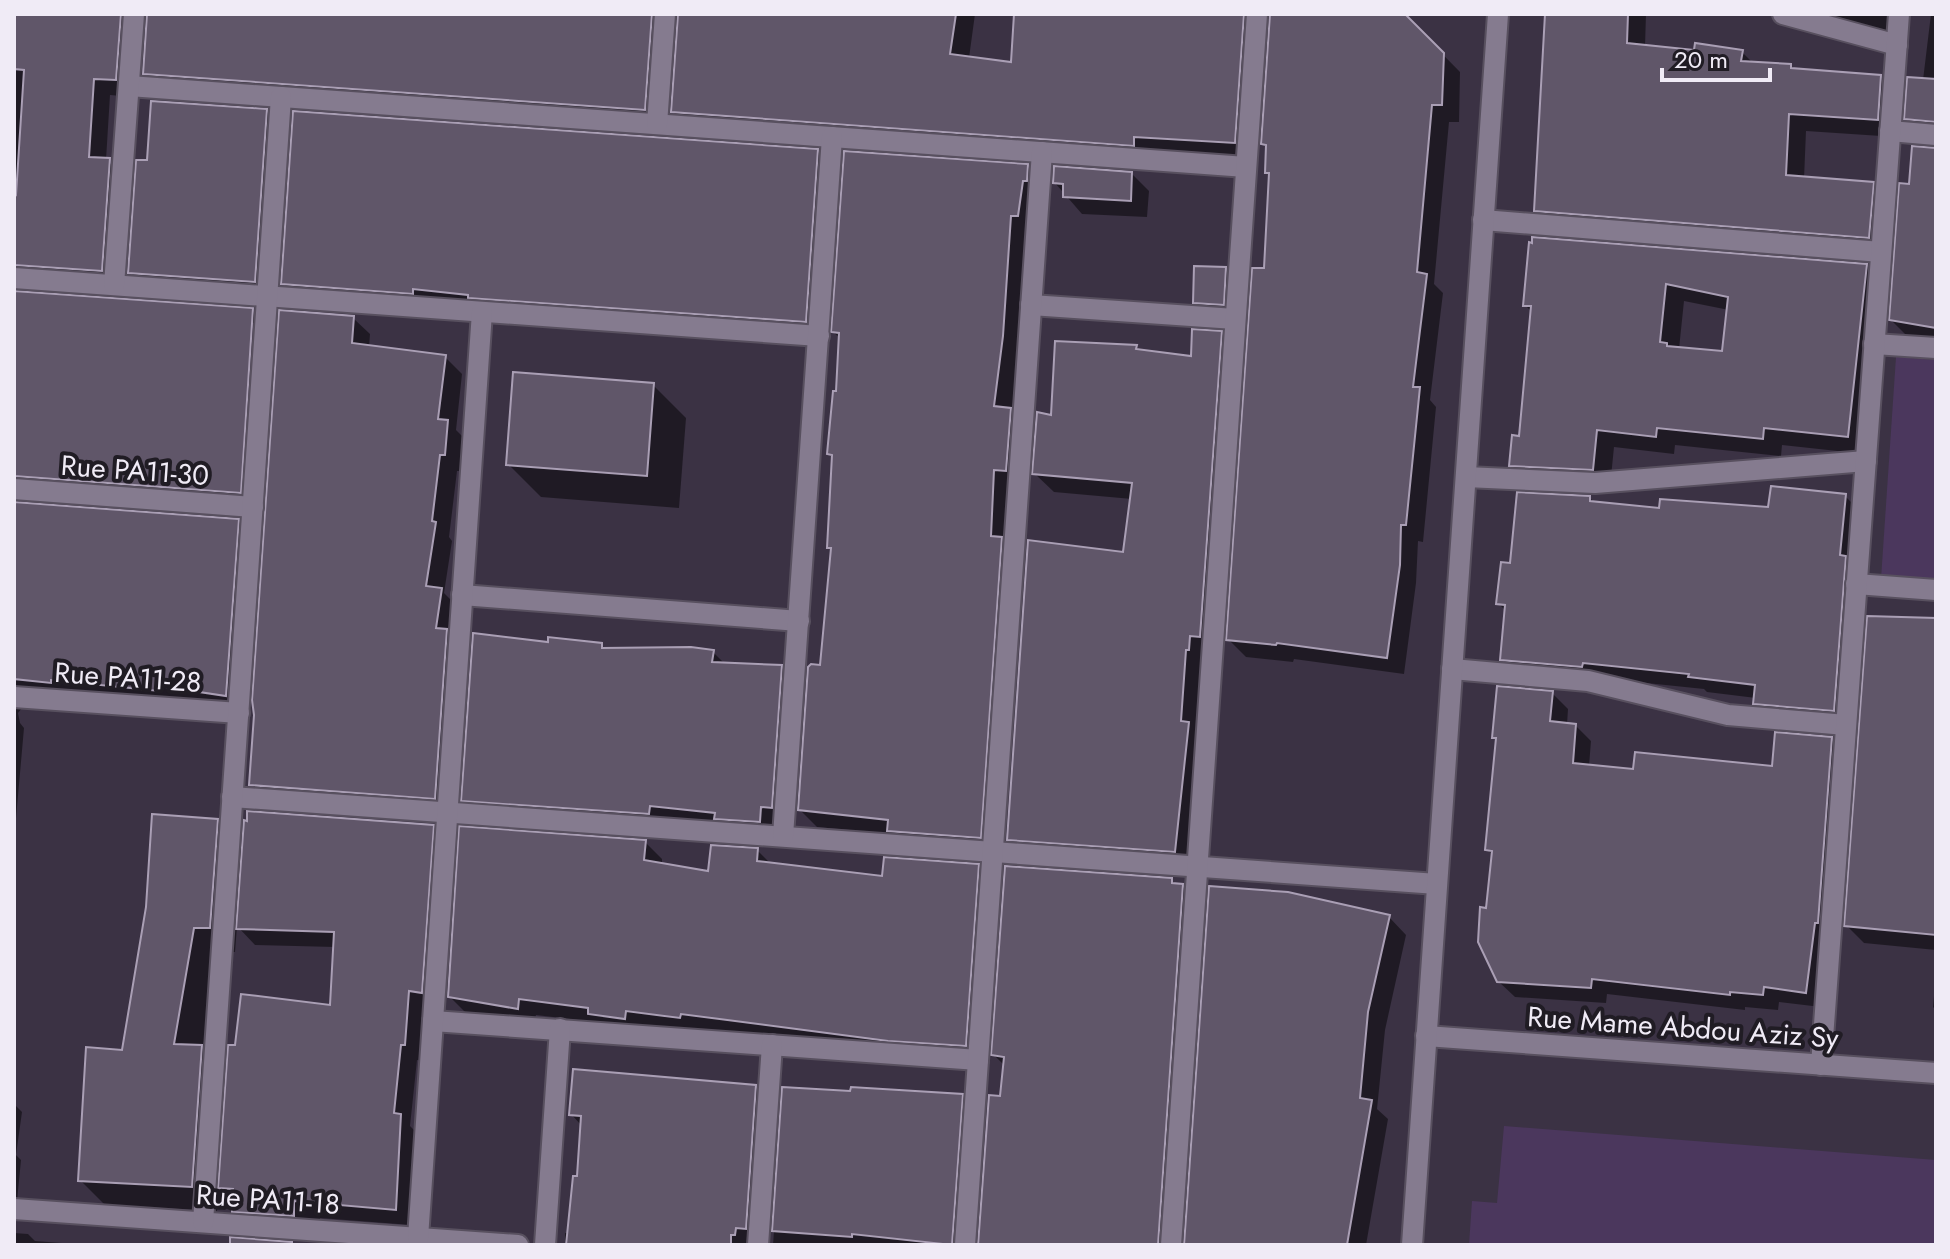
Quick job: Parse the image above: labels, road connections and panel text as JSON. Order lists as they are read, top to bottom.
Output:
{
  "streets": {
    "street": [
      "Rue PA11-30",
      "Rue PA11-28",
      "Rue Mame Abdou Aziz Sy",
      "Rue PA11-18"
    ]
  },
  "scale_bar": "20 m"
}
